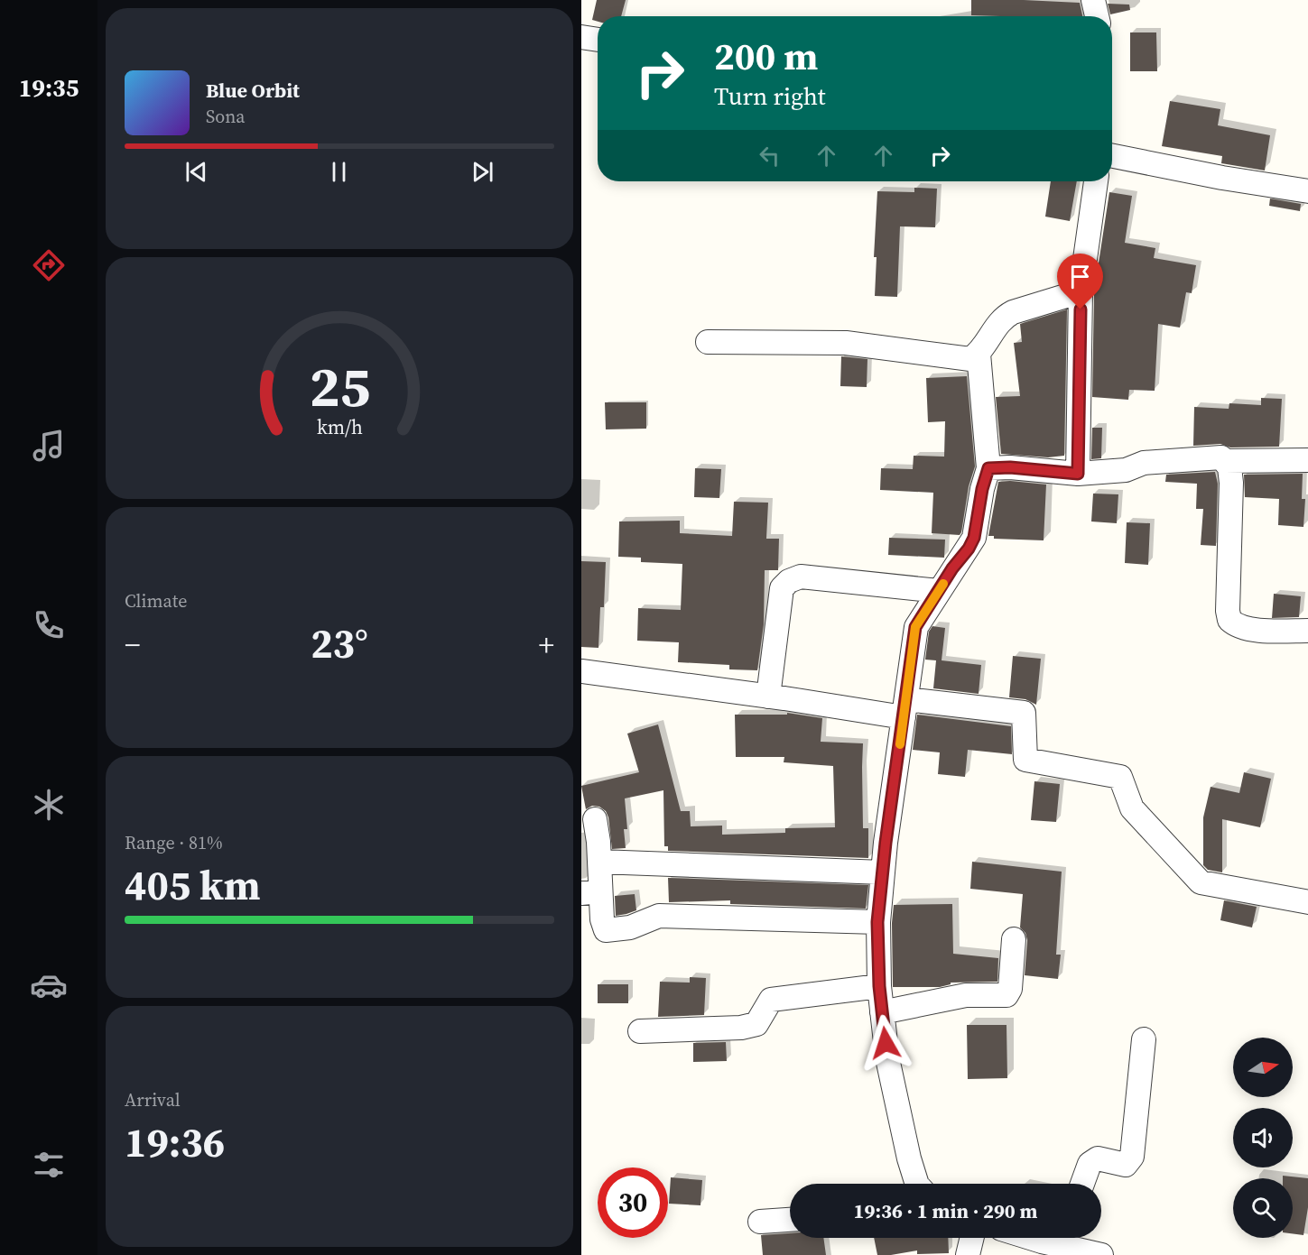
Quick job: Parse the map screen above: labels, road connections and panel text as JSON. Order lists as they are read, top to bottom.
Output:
{
  "north": "right",
  "page": {
    "tabs": "19:35",
    "turn": ["200 m", "Turn right"],
    "song": ["Blue Orbit", "Sona"],
    "tile": [
      "Climate",
      ["Range · 81%", "405 km"],
      ["Arrival", "19:36"]
    ],
    "heat": ["−", "23°", "+"],
    "limit": "30",
    "trip": "19:36 · 1 min · 290 m",
    "gauge": ["25", "km/h"]
  }
}
